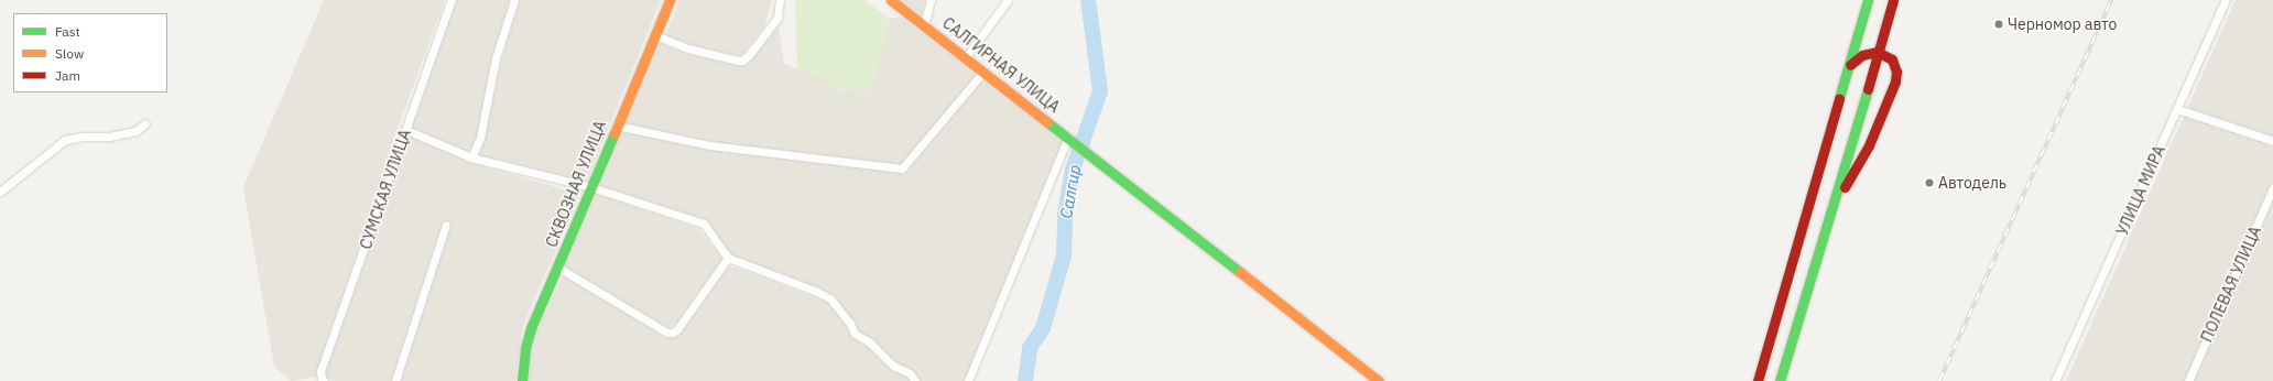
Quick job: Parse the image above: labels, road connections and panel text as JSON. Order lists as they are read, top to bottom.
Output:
{
  "streets": {
    "main road": ["САЛГИРНАЯ УЛИЦА", "СКВОЗНАЯ УЛИЦА"],
    "street": ["СУМСКАЯ УЛИЦА", "УЛИЦА МИРА", "ПОЛЕВАЯ УЛИЦА"]
  },
  "water": ["Салгир"],
  "places": ["Черномор авто", "Автодель"],
  "legend": ["Fast", "Slow", "Jam"]
}
